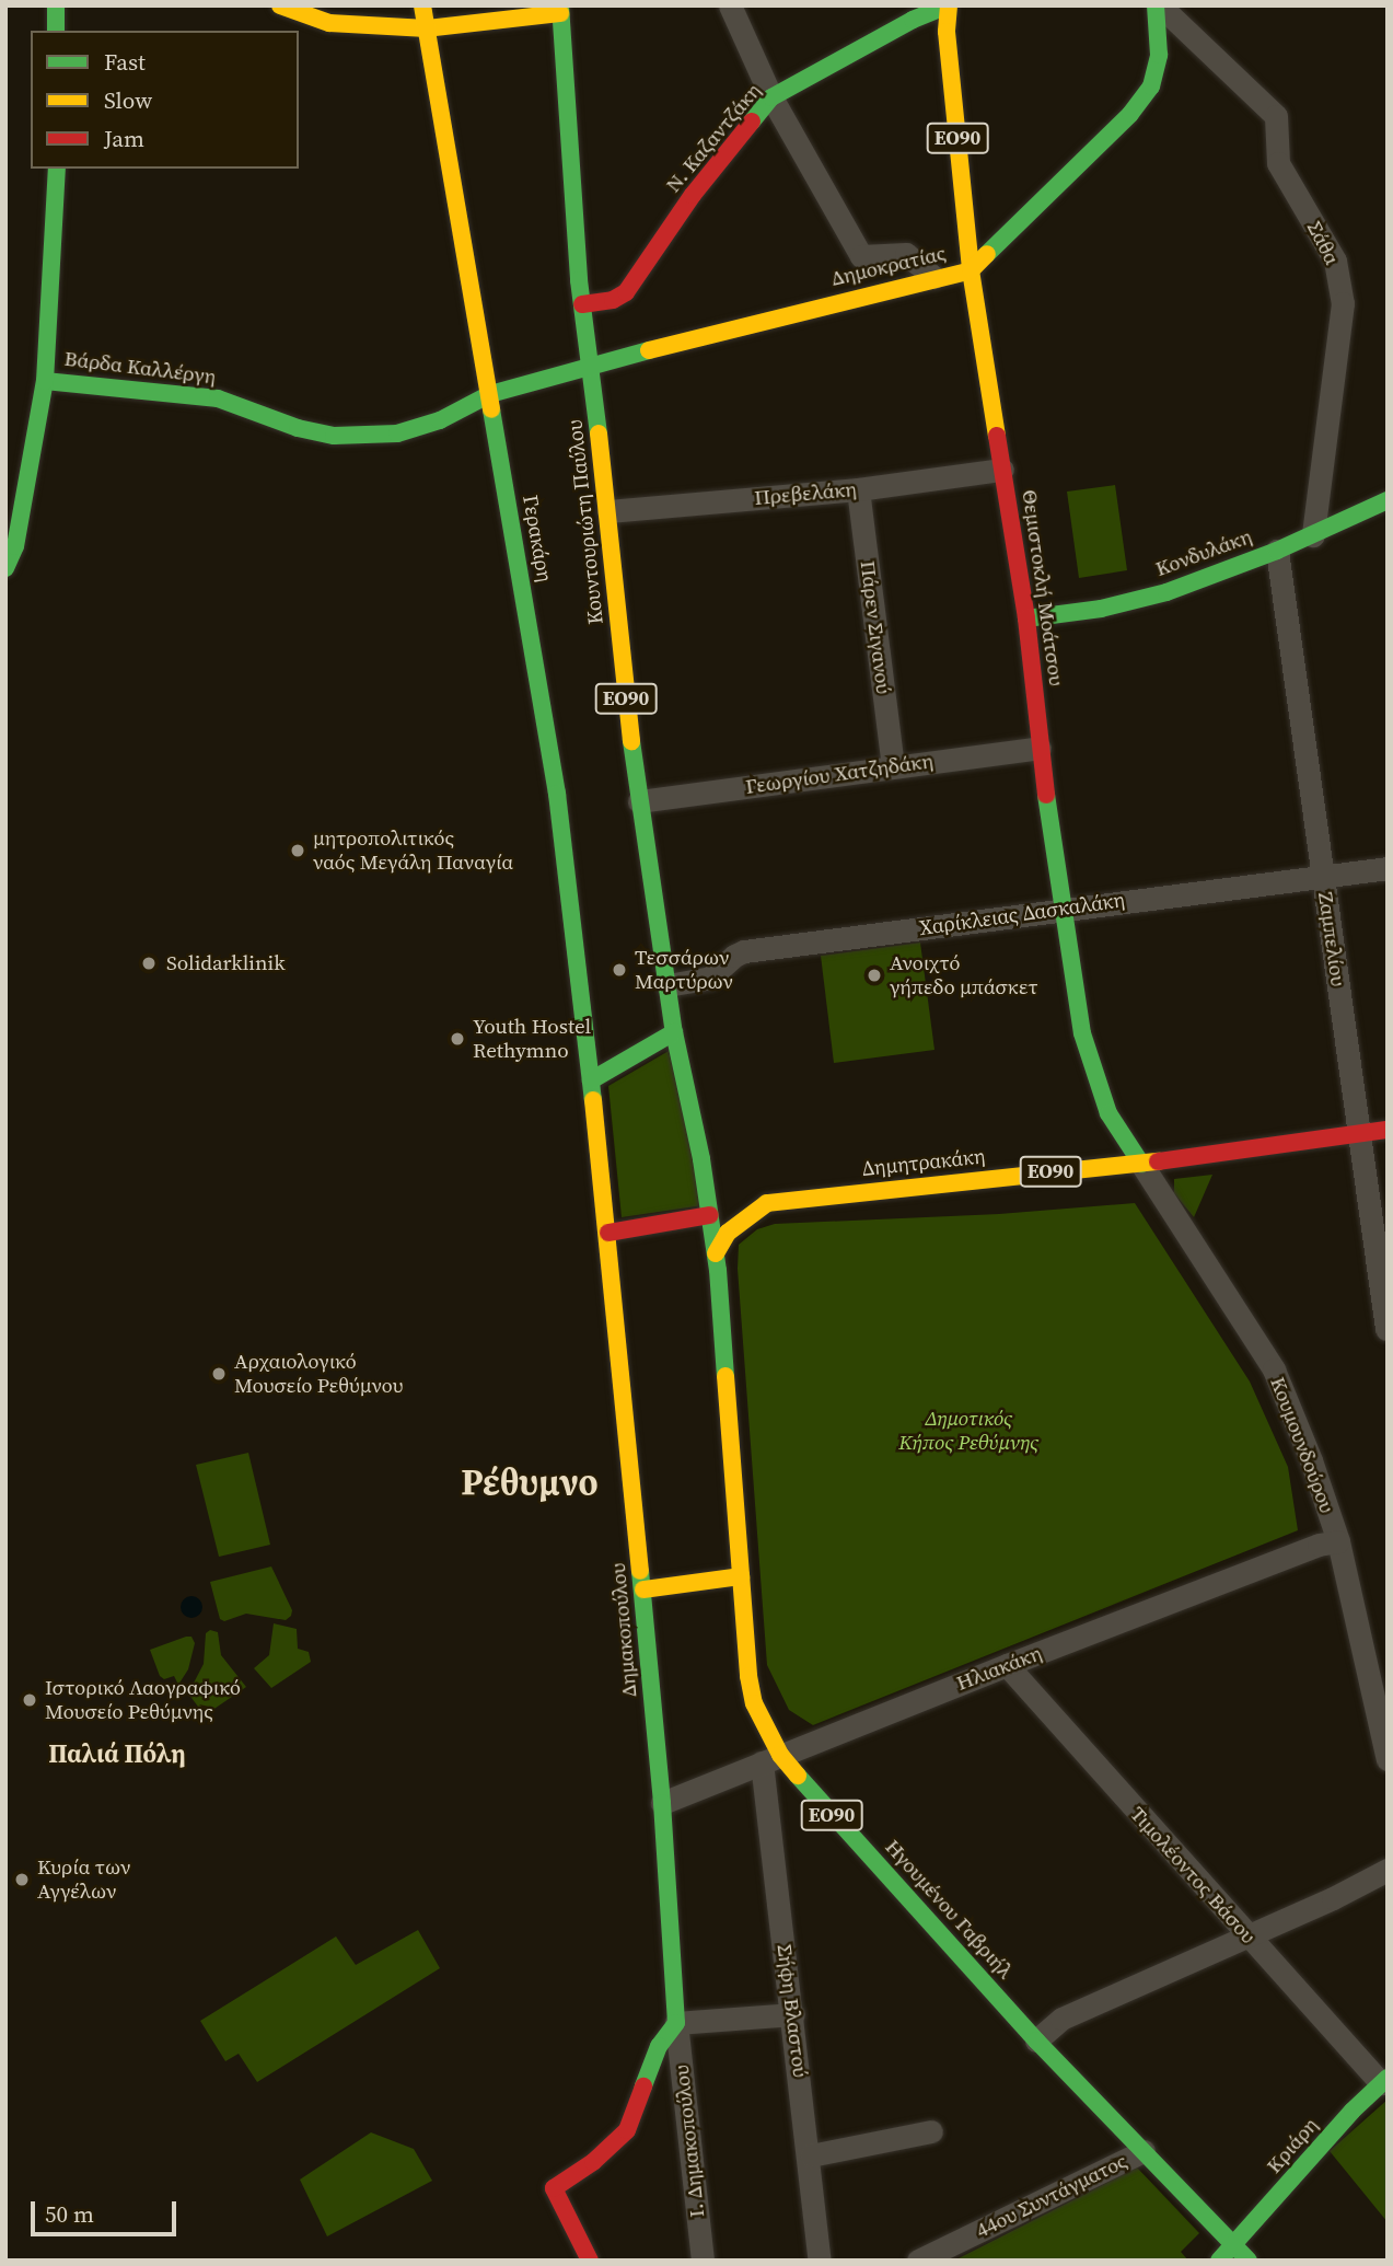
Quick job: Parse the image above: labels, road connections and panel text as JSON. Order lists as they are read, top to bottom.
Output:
{
  "streets": {
    "main road": [
      "Ν. Καζαντζάκη",
      "ΕΟ90",
      "Δημοκρατίας",
      "Βάρδα Καλλέργη",
      "Κουντουριώτη Παύλου",
      "Γερακάρη",
      "Κονδυλάκη",
      "Θεμιστοκλή Μοάτσου",
      "Δημητρακάκη",
      "Δημακοπούλου",
      "Ηγουμένου Γαβριήλ",
      "Κριάρη"
    ],
    "street": [
      "Σάθα",
      "Πρεβελάκη",
      "Πάρεν Σιγανού",
      "Γεωργίου Χατζηδάκη",
      "Χαρίκλειας Δασκαλάκη",
      "Ζαμπελίου",
      "Κουμουνδούρου",
      "Ηλιακάκη",
      "Τιμολέοντος Βάσου",
      "Σήφη Βλαστού",
      "Ι. Δημακοπούλου",
      "44ου Συντάγματος"
    ]
  },
  "crossings": [
    ["Ν. Καζαντζάκη", "Κουντουριώτη Παύλου"],
    ["Ν. Καζαντζάκη", "Θεμιστοκλή Μοάτσου"],
    ["ΕΟ90", "Κουντουριώτη Παύλου"],
    ["ΕΟ90", "Δημητρακάκη"],
    ["ΕΟ90", "Ηγουμένου Γαβριήλ"],
    ["Σάθα", "Δημοκρατίας"],
    ["Σάθα", "Κονδυλάκη"],
    ["Δημοκρατίας", "Βάρδα Καλλέργη"],
    ["Δημοκρατίας", "Κουντουριώτη Παύλου"],
    ["Δημοκρατίας", "Γερακάρη"],
    ["Δημοκρατίας", "Θεμιστοκλή Μοάτσου"],
    ["Βάρδα Καλλέργη", "Γερακάρη"],
    ["Πρεβελάκη", "Κουντουριώτη Παύλου"],
    ["Πρεβελάκη", "Θεμιστοκλή Μοάτσου"],
    ["Πρεβελάκη", "Πάρεν Σιγανού"],
    ["Κουντουριώτη Παύλου", "Γεωργίου Χατζηδάκη"],
    ["Κουντουριώτη Παύλου", "Χαρίκλειας Δασκαλάκη"],
    ["Κονδυλάκη", "Θεμιστοκλή Μοάτσου"],
    ["Κονδυλάκη", "Ζαμπελίου"],
    ["Θεμιστοκλή Μοάτσου", "Γεωργίου Χατζηδάκη"],
    ["Θεμιστοκλή Μοάτσου", "Χαρίκλειας Δασκαλάκη"],
    ["Θεμιστοκλή Μοάτσου", "Δημητρακάκη"],
    ["Θεμιστοκλή Μοάτσου", "Κουμουνδούρου"],
    ["Πάρεν Σιγανού", "Γεωργίου Χατζηδάκη"],
    ["Χαρίκλειας Δασκαλάκη", "Ζαμπελίου"],
    ["Ζαμπελίου", "Δημητρακάκη"],
    ["Δημητρακάκη", "Κουμουνδούρου"],
    ["Κουμουνδούρου", "Ηλιακάκη"],
    ["Δημακοπούλου", "Ηλιακάκη"],
    ["Δημακοπούλου", "Ι. Δημακοπούλου"],
    ["Ηλιακάκη", "Τιμολέοντος Βάσου"],
    ["Ηλιακάκη", "Ηγουμένου Γαβριήλ"],
    ["Ηλιακάκη", "Σήφη Βλαστού"],
    ["Τιμολέοντος Βάσου", "Κριάρη"],
    ["Ηγουμένου Γαβριήλ", "Σήφη Βλαστού"],
    ["Ηγουμένου Γαβριήλ", "Κριάρη"],
    ["Ηγουμένου Γαβριήλ", "44ου Συντάγματος"]
  ],
  "districts": ["Ρέθυμνο", "Παλιά Πόλη"],
  "parks": ["Δημοτικός Κήπος Ρεθύμνης"],
  "places": [
    "μητροπολιτικός ναός Μεγάλη Παναγία",
    "Solidarklinik",
    "Τεσσάρων Μαρτύρων",
    "Ανοιχτό γήπεδο μπάσκετ",
    "Youth Hostel Rethymno",
    "Αρχαιολογικό Μουσείο Ρεθύμνου",
    "Ιστορικό Λαoγραφικό Μουσείο Ρεθύμνης",
    "Κυρία των Αγγέλων"
  ],
  "legend": ["Fast", "Slow", "Jam"],
  "scale_bar": "50 m"
}
